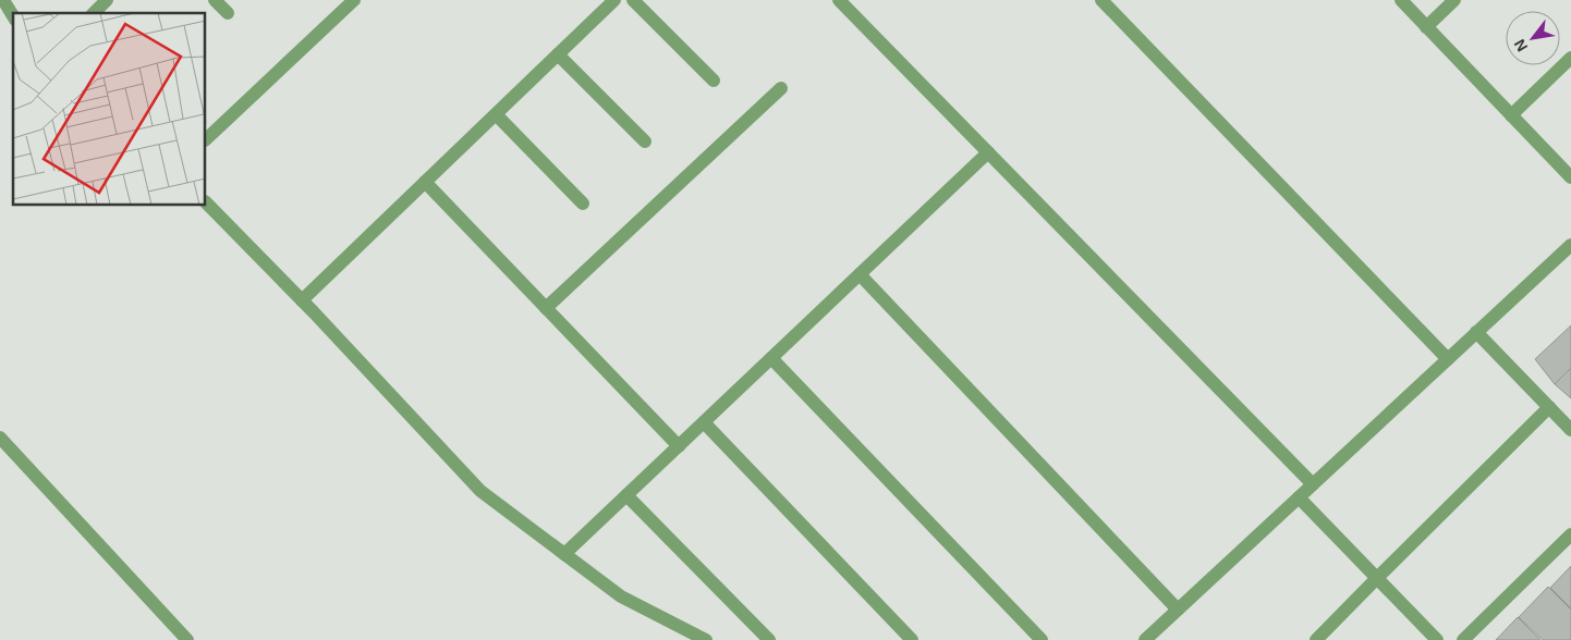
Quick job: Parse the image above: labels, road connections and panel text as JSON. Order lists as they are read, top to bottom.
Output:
{
  "north": "bottom left"
}
